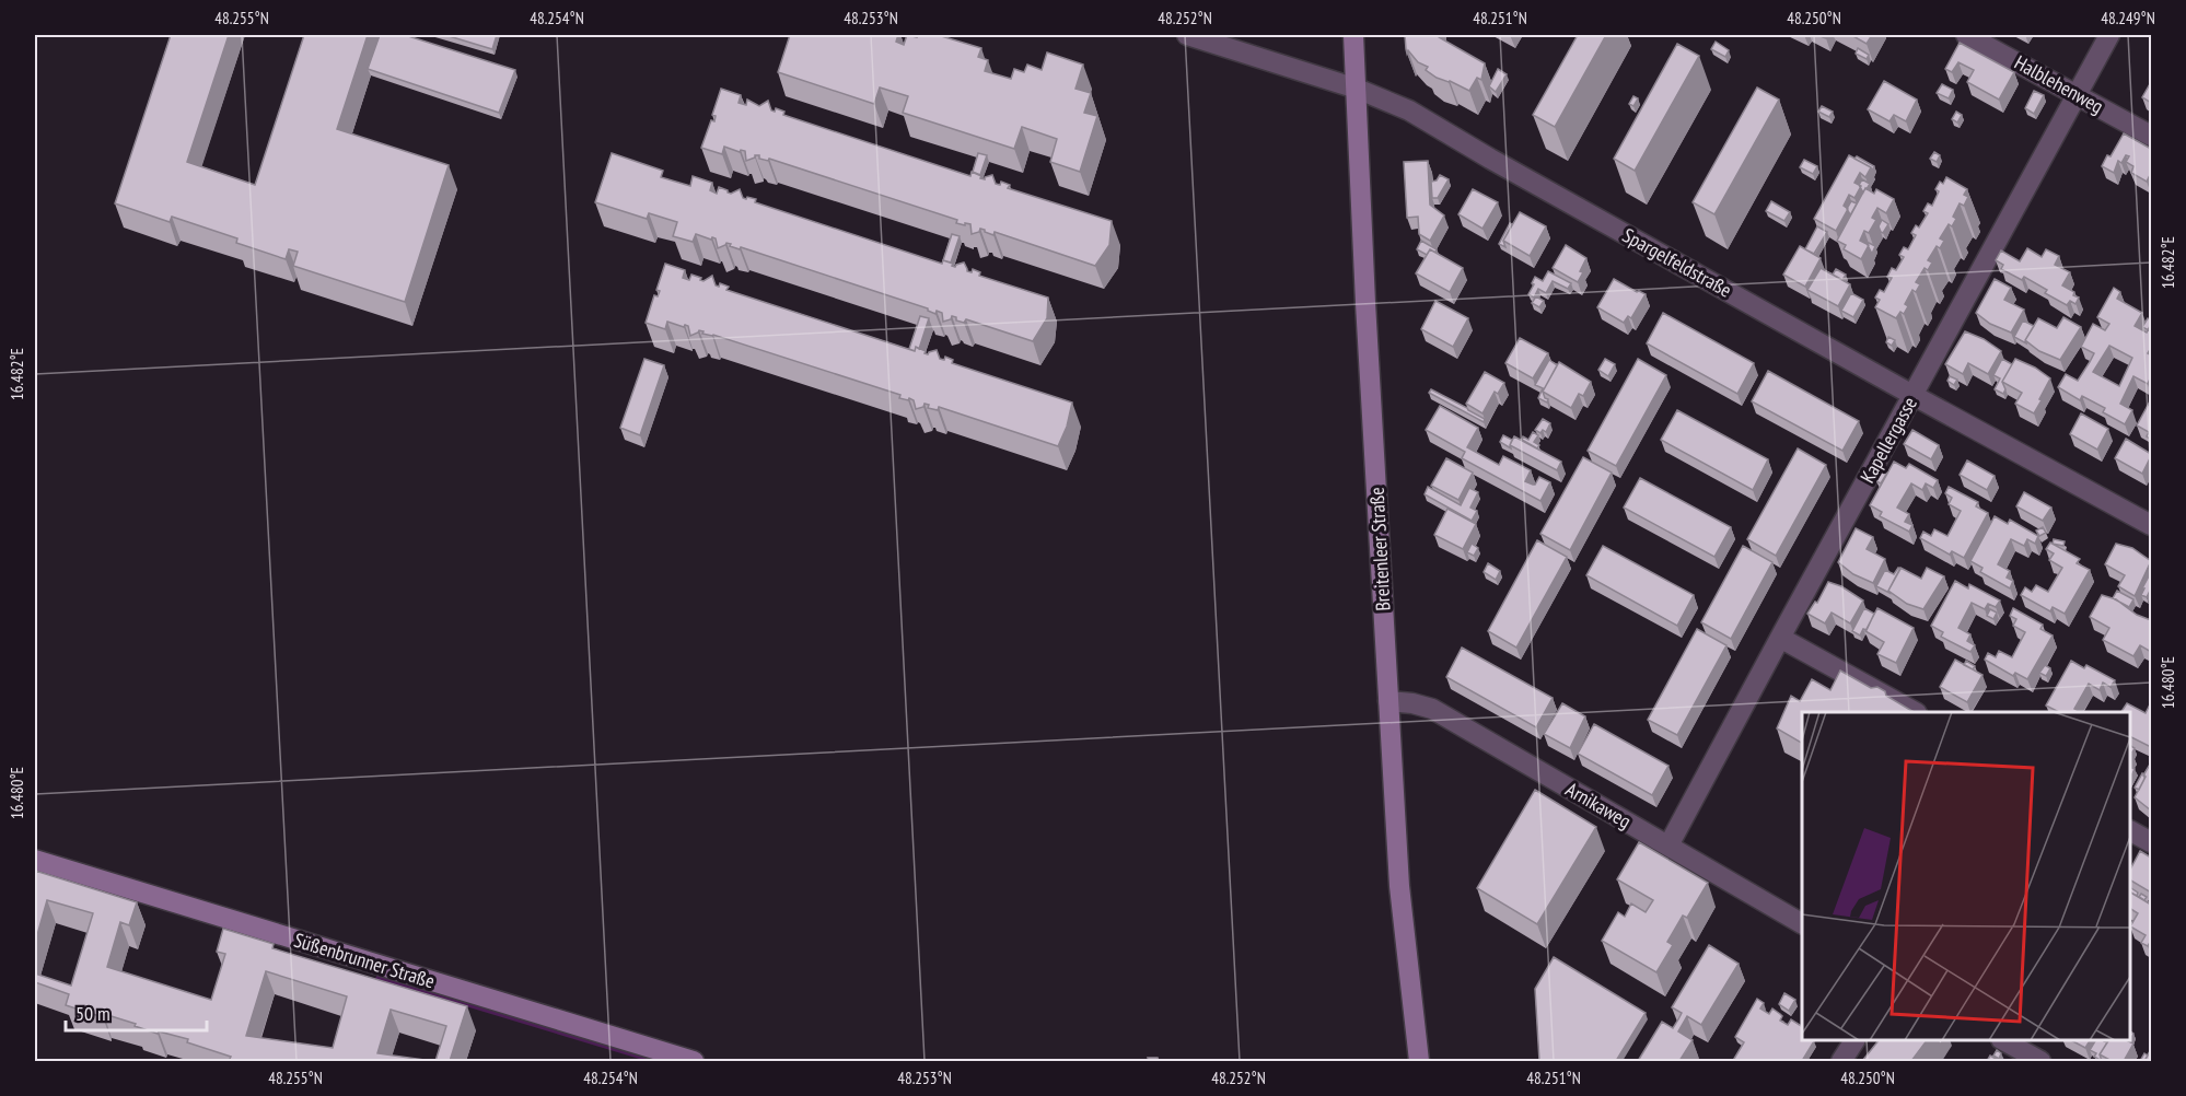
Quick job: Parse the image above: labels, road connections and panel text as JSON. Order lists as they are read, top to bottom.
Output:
{
  "streets": {
    "main road": ["Breitenleer Straße", "Süßenbrunner Straße"],
    "street": [
      "Halblehenweg",
      "Spargelfeldstraße",
      "Kapellergasse",
      "Arnikaweg"
    ]
  },
  "crossings": [
    ["Halblehenweg", "Kapellergasse"],
    ["Spargelfeldstraße", "Kapellergasse"],
    ["Spargelfeldstraße", "Breitenleer Straße"],
    ["Kapellergasse", "Arnikaweg"],
    ["Breitenleer Straße", "Arnikaweg"]
  ],
  "scale_bar": "50 m",
  "coordinates": [
    "48.255°N",
    "48.254°N",
    "48.253°N",
    "48.252°N",
    "48.251°N",
    "48.250°N",
    "48.249°N",
    "16.482°E",
    "16.480°E"
  ]
}
